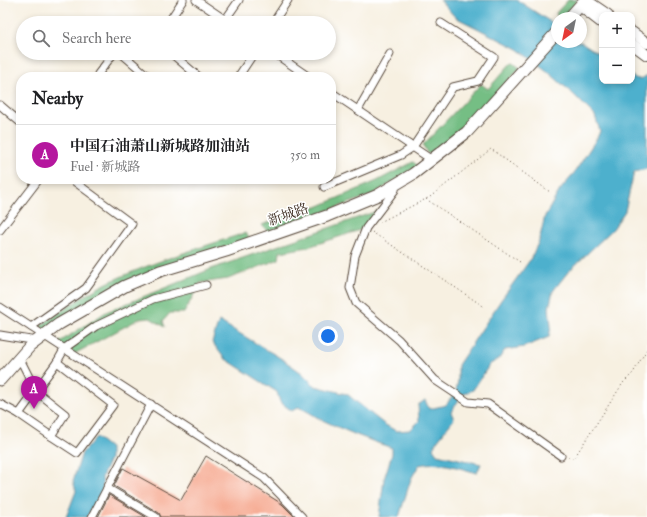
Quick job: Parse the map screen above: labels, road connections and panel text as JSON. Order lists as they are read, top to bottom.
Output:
{
  "streets": {
    "main road": ["新城路"]
  },
  "north": "bottom left",
  "page": {
    "map_buttons": ["+", "−"],
    "search": "Search here",
    "heading": "Nearby",
    "list": [
      {
        "mark": "A",
        "name": "中国石油萧山新城路加油站",
        "note": "Fuel · 新城路",
        "value": "350 m"
      }
    ],
    "pins": "A"
  }
}
